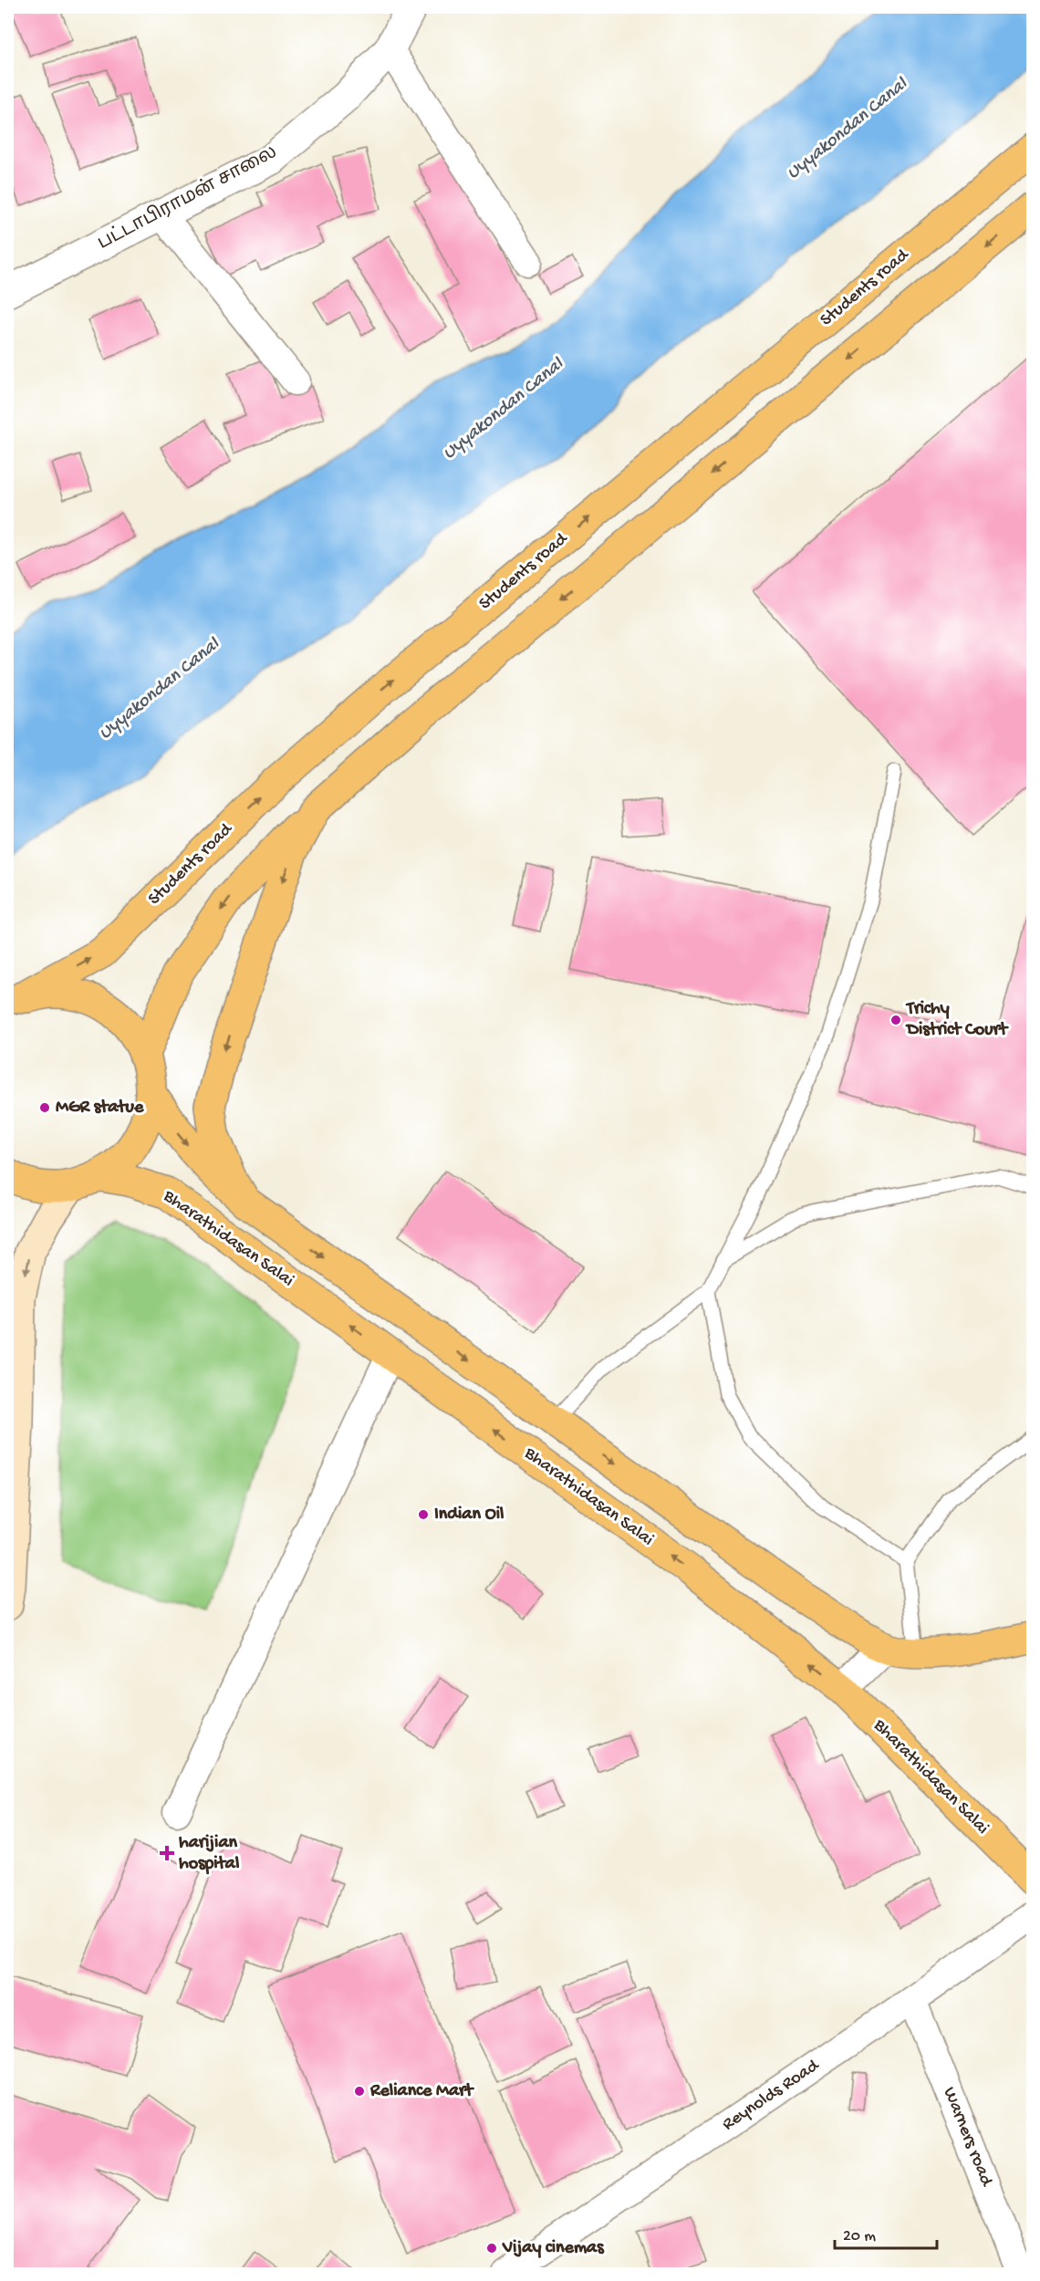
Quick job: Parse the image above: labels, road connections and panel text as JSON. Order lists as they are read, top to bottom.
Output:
{
  "streets": {
    "main road": ["Students road", "Bharathidasan Salai"],
    "street": ["பட்டாபிராமன் சாலை", "Reynolds Road", "Warners road"]
  },
  "crossings": [
    ["Reynolds Road", "Warners road"]
  ],
  "water": ["Uyyakondan Canal"],
  "places": {
    "other": [
      "Trichy District Court",
      "MGR statue",
      "Indian Oil",
      "Reliance Mart",
      "Vijay cinemas"
    ],
    "health": ["harijian hospital"]
  },
  "scale_bar": "20 m"
}
